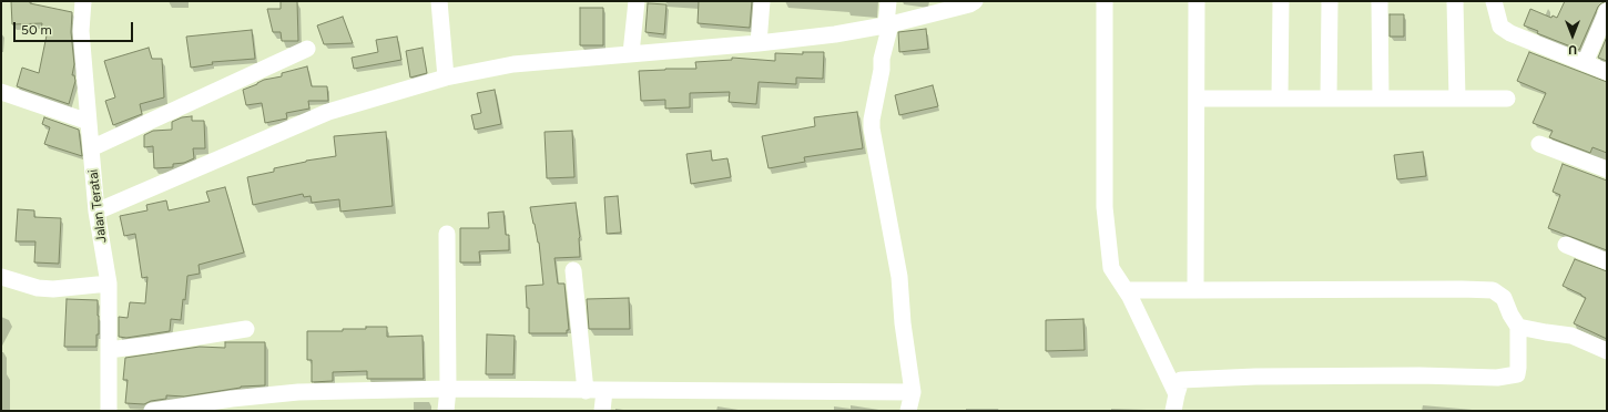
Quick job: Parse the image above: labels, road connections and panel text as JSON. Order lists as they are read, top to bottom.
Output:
{
  "streets": {
    "street": ["Jalan Teratai"]
  },
  "scale_bar": "50 m",
  "north": "bottom"
}
